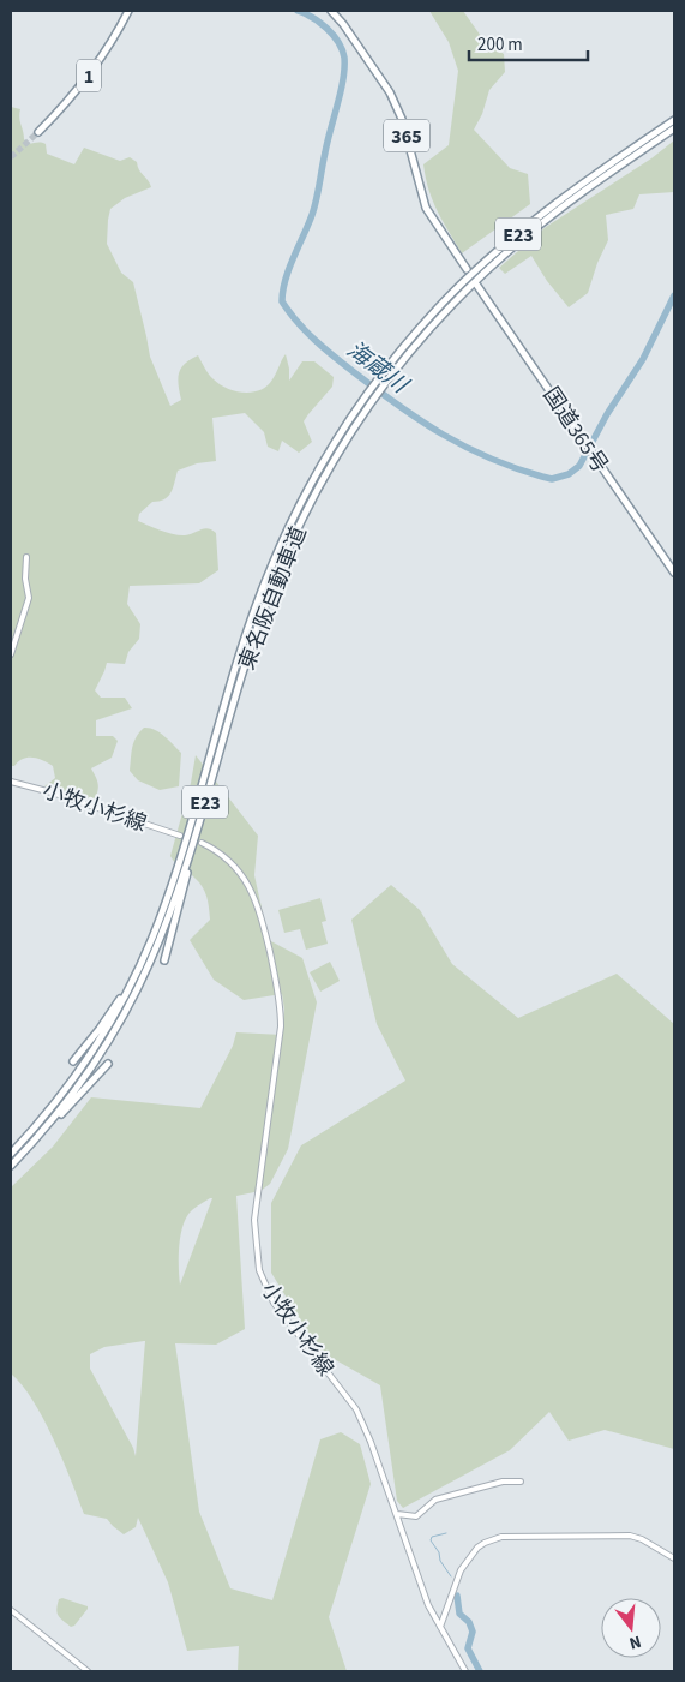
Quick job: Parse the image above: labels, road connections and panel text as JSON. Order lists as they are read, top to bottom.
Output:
{
  "streets": {
    "highway": [
      "1",
      "365",
      "E23",
      "国道365号",
      "東名阪自動車道"
    ],
    "main road": ["小牧小杉線"]
  },
  "water": ["海蔵川"],
  "scale_bar": "200 m",
  "north": "bottom"
}
